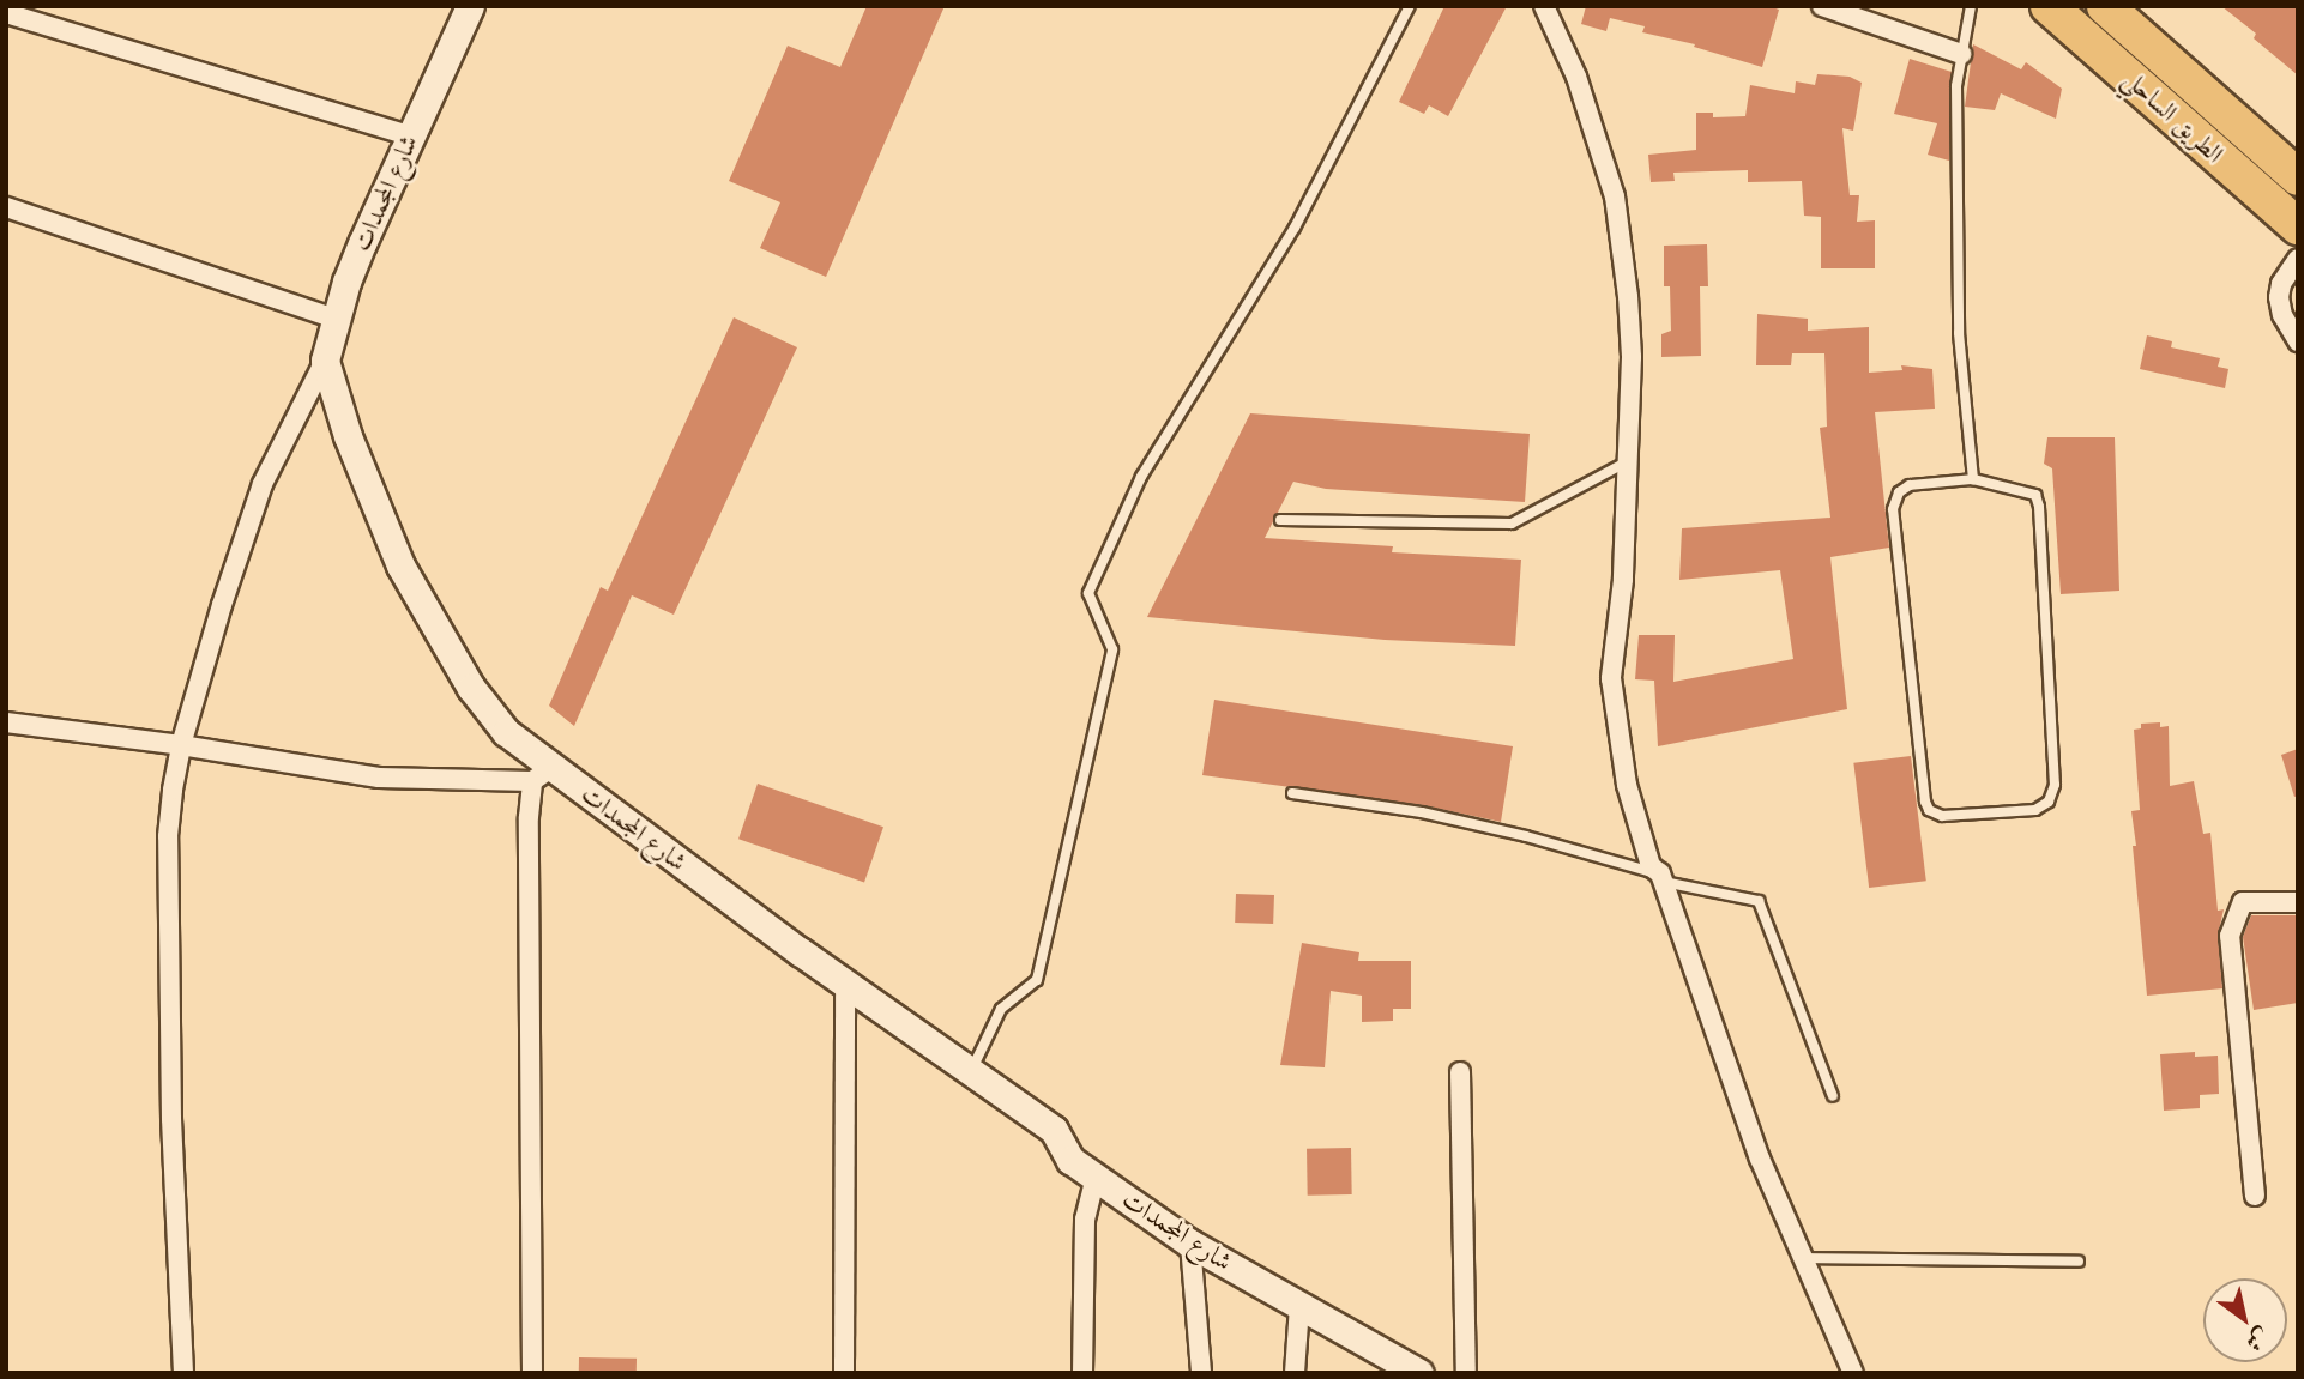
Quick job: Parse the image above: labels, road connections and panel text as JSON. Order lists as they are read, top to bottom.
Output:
{
  "streets": {
    "highway": ["الطريق الساحلي"],
    "main road": ["شارع المجمدات"]
  },
  "north": "bottom right"
}
